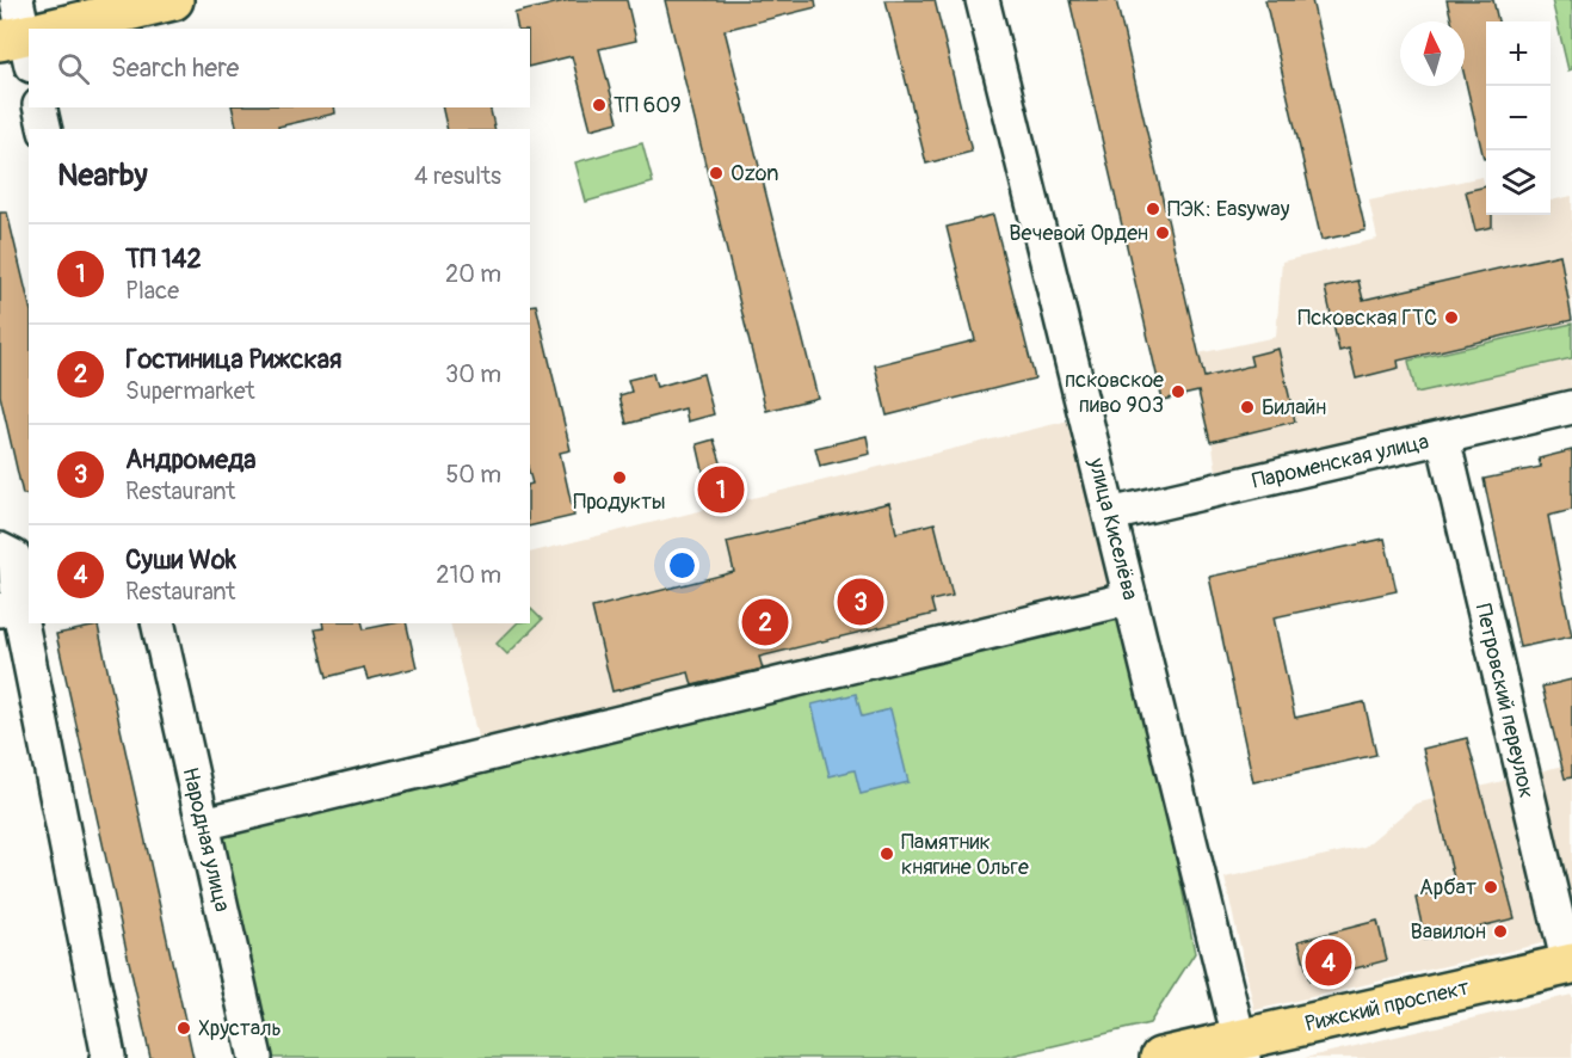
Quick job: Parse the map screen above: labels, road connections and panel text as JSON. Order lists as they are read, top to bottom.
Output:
{
  "streets": {
    "main road": ["Рижский проспект"],
    "street": [
      "Пароменская улица",
      "улица Киселёва",
      "Петровский переулок",
      "Народная улица"
    ]
  },
  "crossings": [
    ["Пароменская улица", "улица Киселёва"],
    ["Пароменская улица", "Петровский переулок"],
    ["улица Киселёва", "Рижский проспект"],
    ["Петровский переулок", "Рижский проспект"]
  ],
  "places": [
    "ТП 609",
    "Ozon",
    "ПЭК: Easyway",
    "Вечевой Орден",
    "Псковская ГТС",
    "псковское пиво 903",
    "Билайн",
    "Продукты",
    "Памятник княгине Ольге",
    "Арбат",
    "Вавилон",
    "Хрусталь"
  ],
  "north": "top",
  "page": {
    "map_buttons": ["+", "−"],
    "search": "Search here",
    "heading": ["Nearby", "4 results"],
    "list": [
      {
        "mark": "1",
        "name": "ТП 142",
        "note": "Place",
        "value": "20 m"
      },
      {
        "mark": "2",
        "name": "Гостиница Рижская",
        "note": "Supermarket",
        "value": "30 m"
      },
      {
        "mark": "3",
        "name": "Андромеда",
        "note": "Restaurant",
        "value": "50 m"
      },
      {
        "mark": "4",
        "name": "Суши Wok",
        "note": "Restaurant",
        "value": "210 m"
      }
    ],
    "pins": [
      "1",
      "3",
      "2",
      "4"
    ]
  }
}
